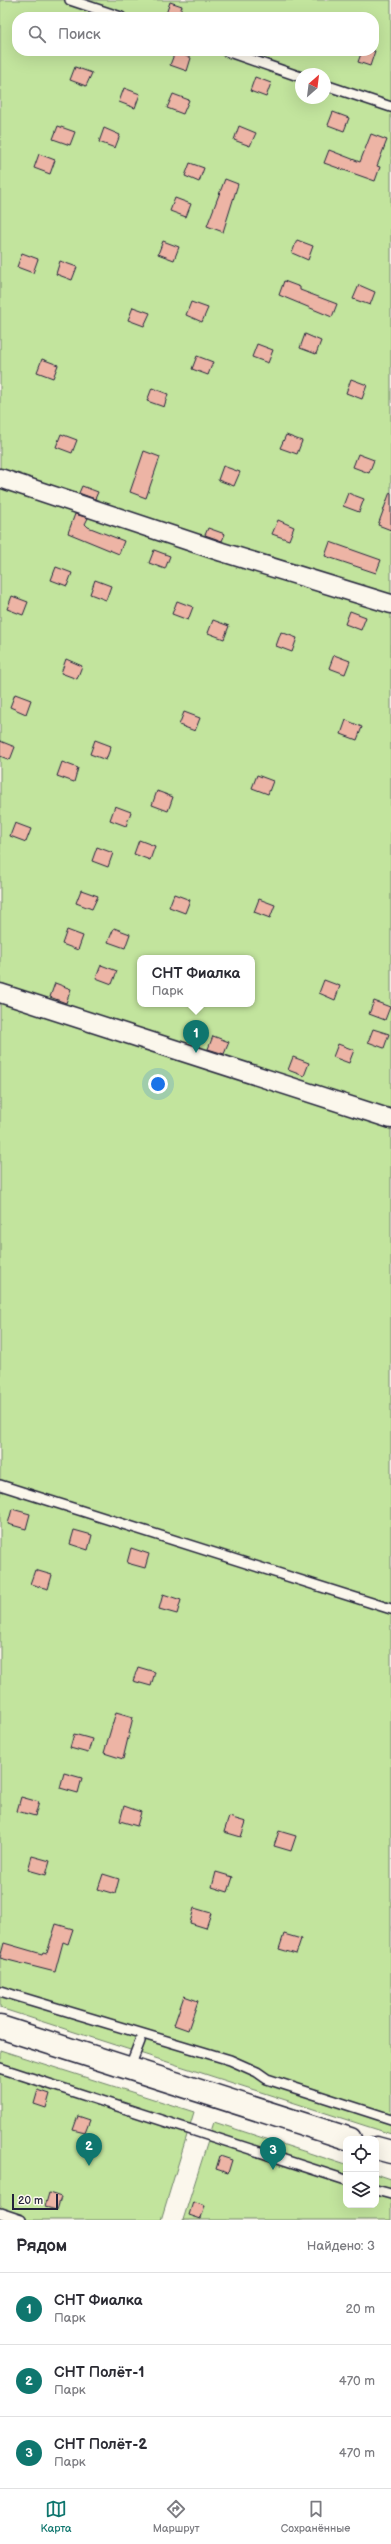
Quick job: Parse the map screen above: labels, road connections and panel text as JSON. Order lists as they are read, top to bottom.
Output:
{
  "scale_bar": "20 m",
  "north": "top right",
  "page": {
    "search": "Поиск",
    "popup": ["СНТ Фиалка", "Парк"],
    "pins": ["1", "2", "3"],
    "scale": "20 m",
    "heading": ["Рядом", "Найдено: 3"],
    "list": [
      {
        "mark": "1",
        "name": "СНТ Фиалка",
        "note": "Парк",
        "value": "20 m"
      },
      {
        "mark": "2",
        "name": "СНТ Полёт-1",
        "note": "Парк",
        "value": "470 m"
      },
      {
        "mark": "3",
        "name": "СНТ Полёт-2",
        "note": "Парк",
        "value": "470 m"
      }
    ],
    "nav": ["Карта", "Маршрут", "Сохранённые"]
  }
}
